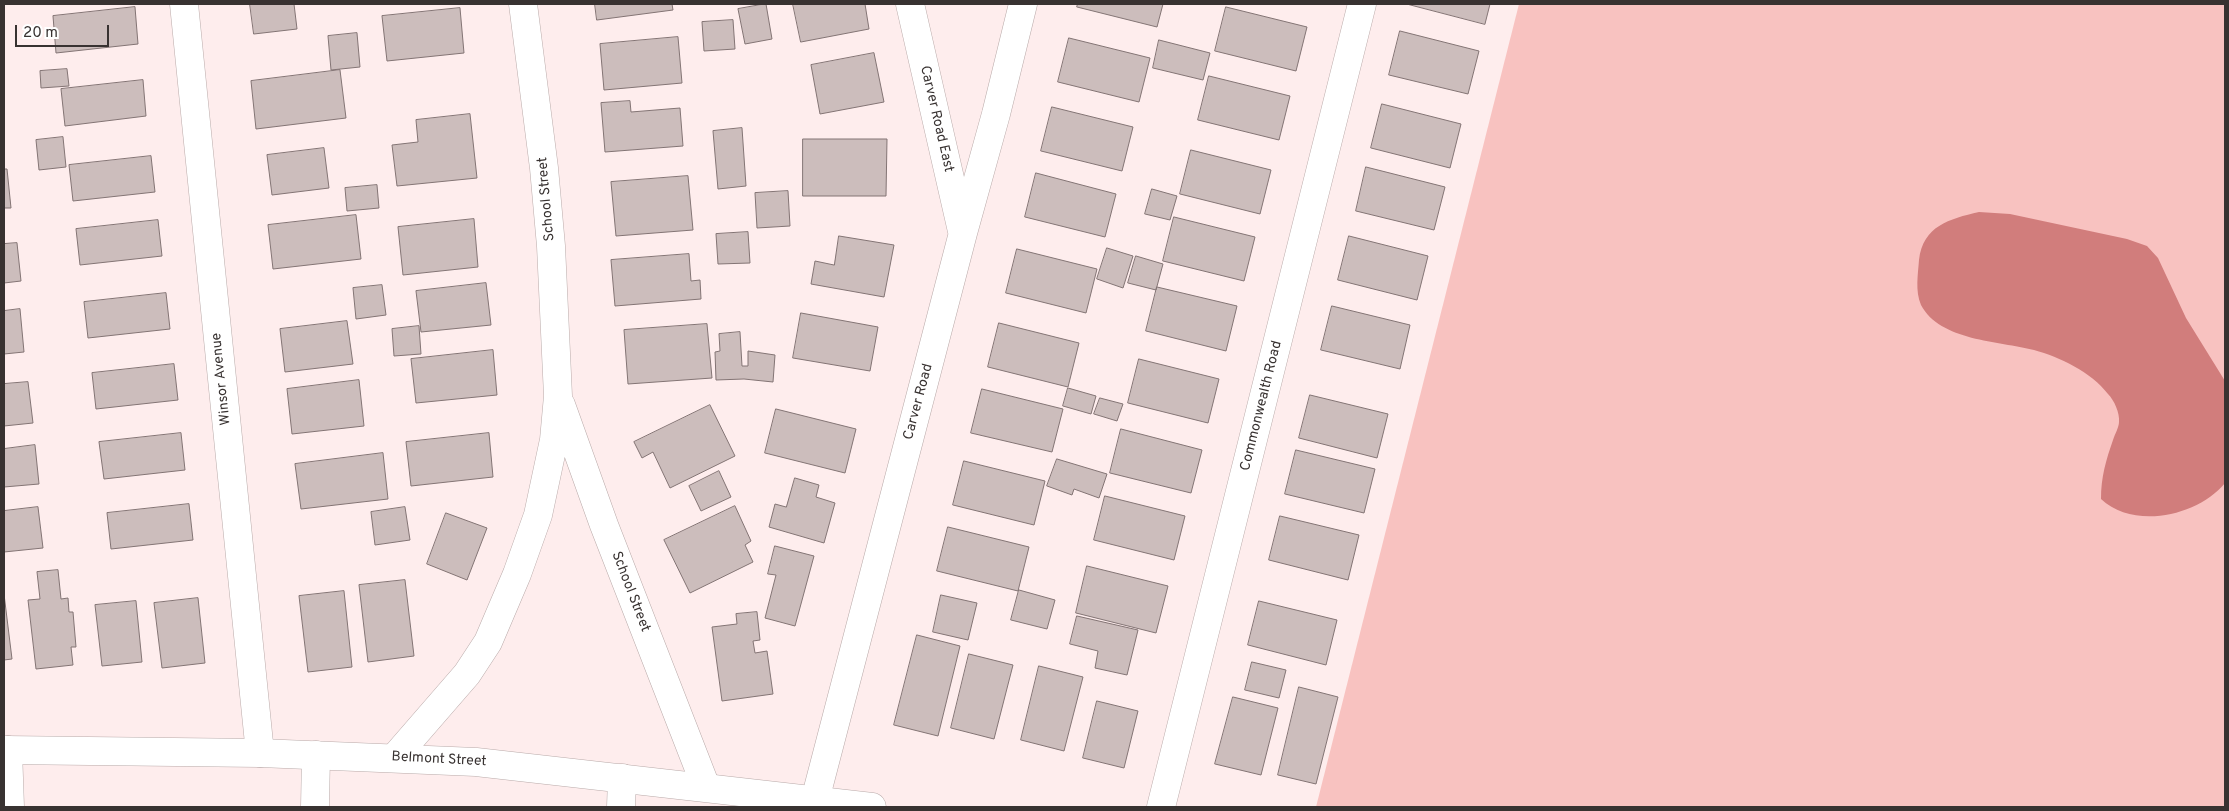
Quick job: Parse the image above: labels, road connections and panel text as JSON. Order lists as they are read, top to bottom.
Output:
{
  "streets": {
    "street": [
      "Carver Road East",
      "School Street",
      "Winsor Avenue",
      "Carver Road",
      "Commonwealth Road",
      "Belmont Street"
    ]
  },
  "crossings": [
    ["Carver Road East", "Carver Road"],
    ["School Street", "Belmont Street"],
    ["Winsor Avenue", "Belmont Street"],
    ["Carver Road", "Belmont Street"]
  ],
  "scale_bar": "20 m"
}
